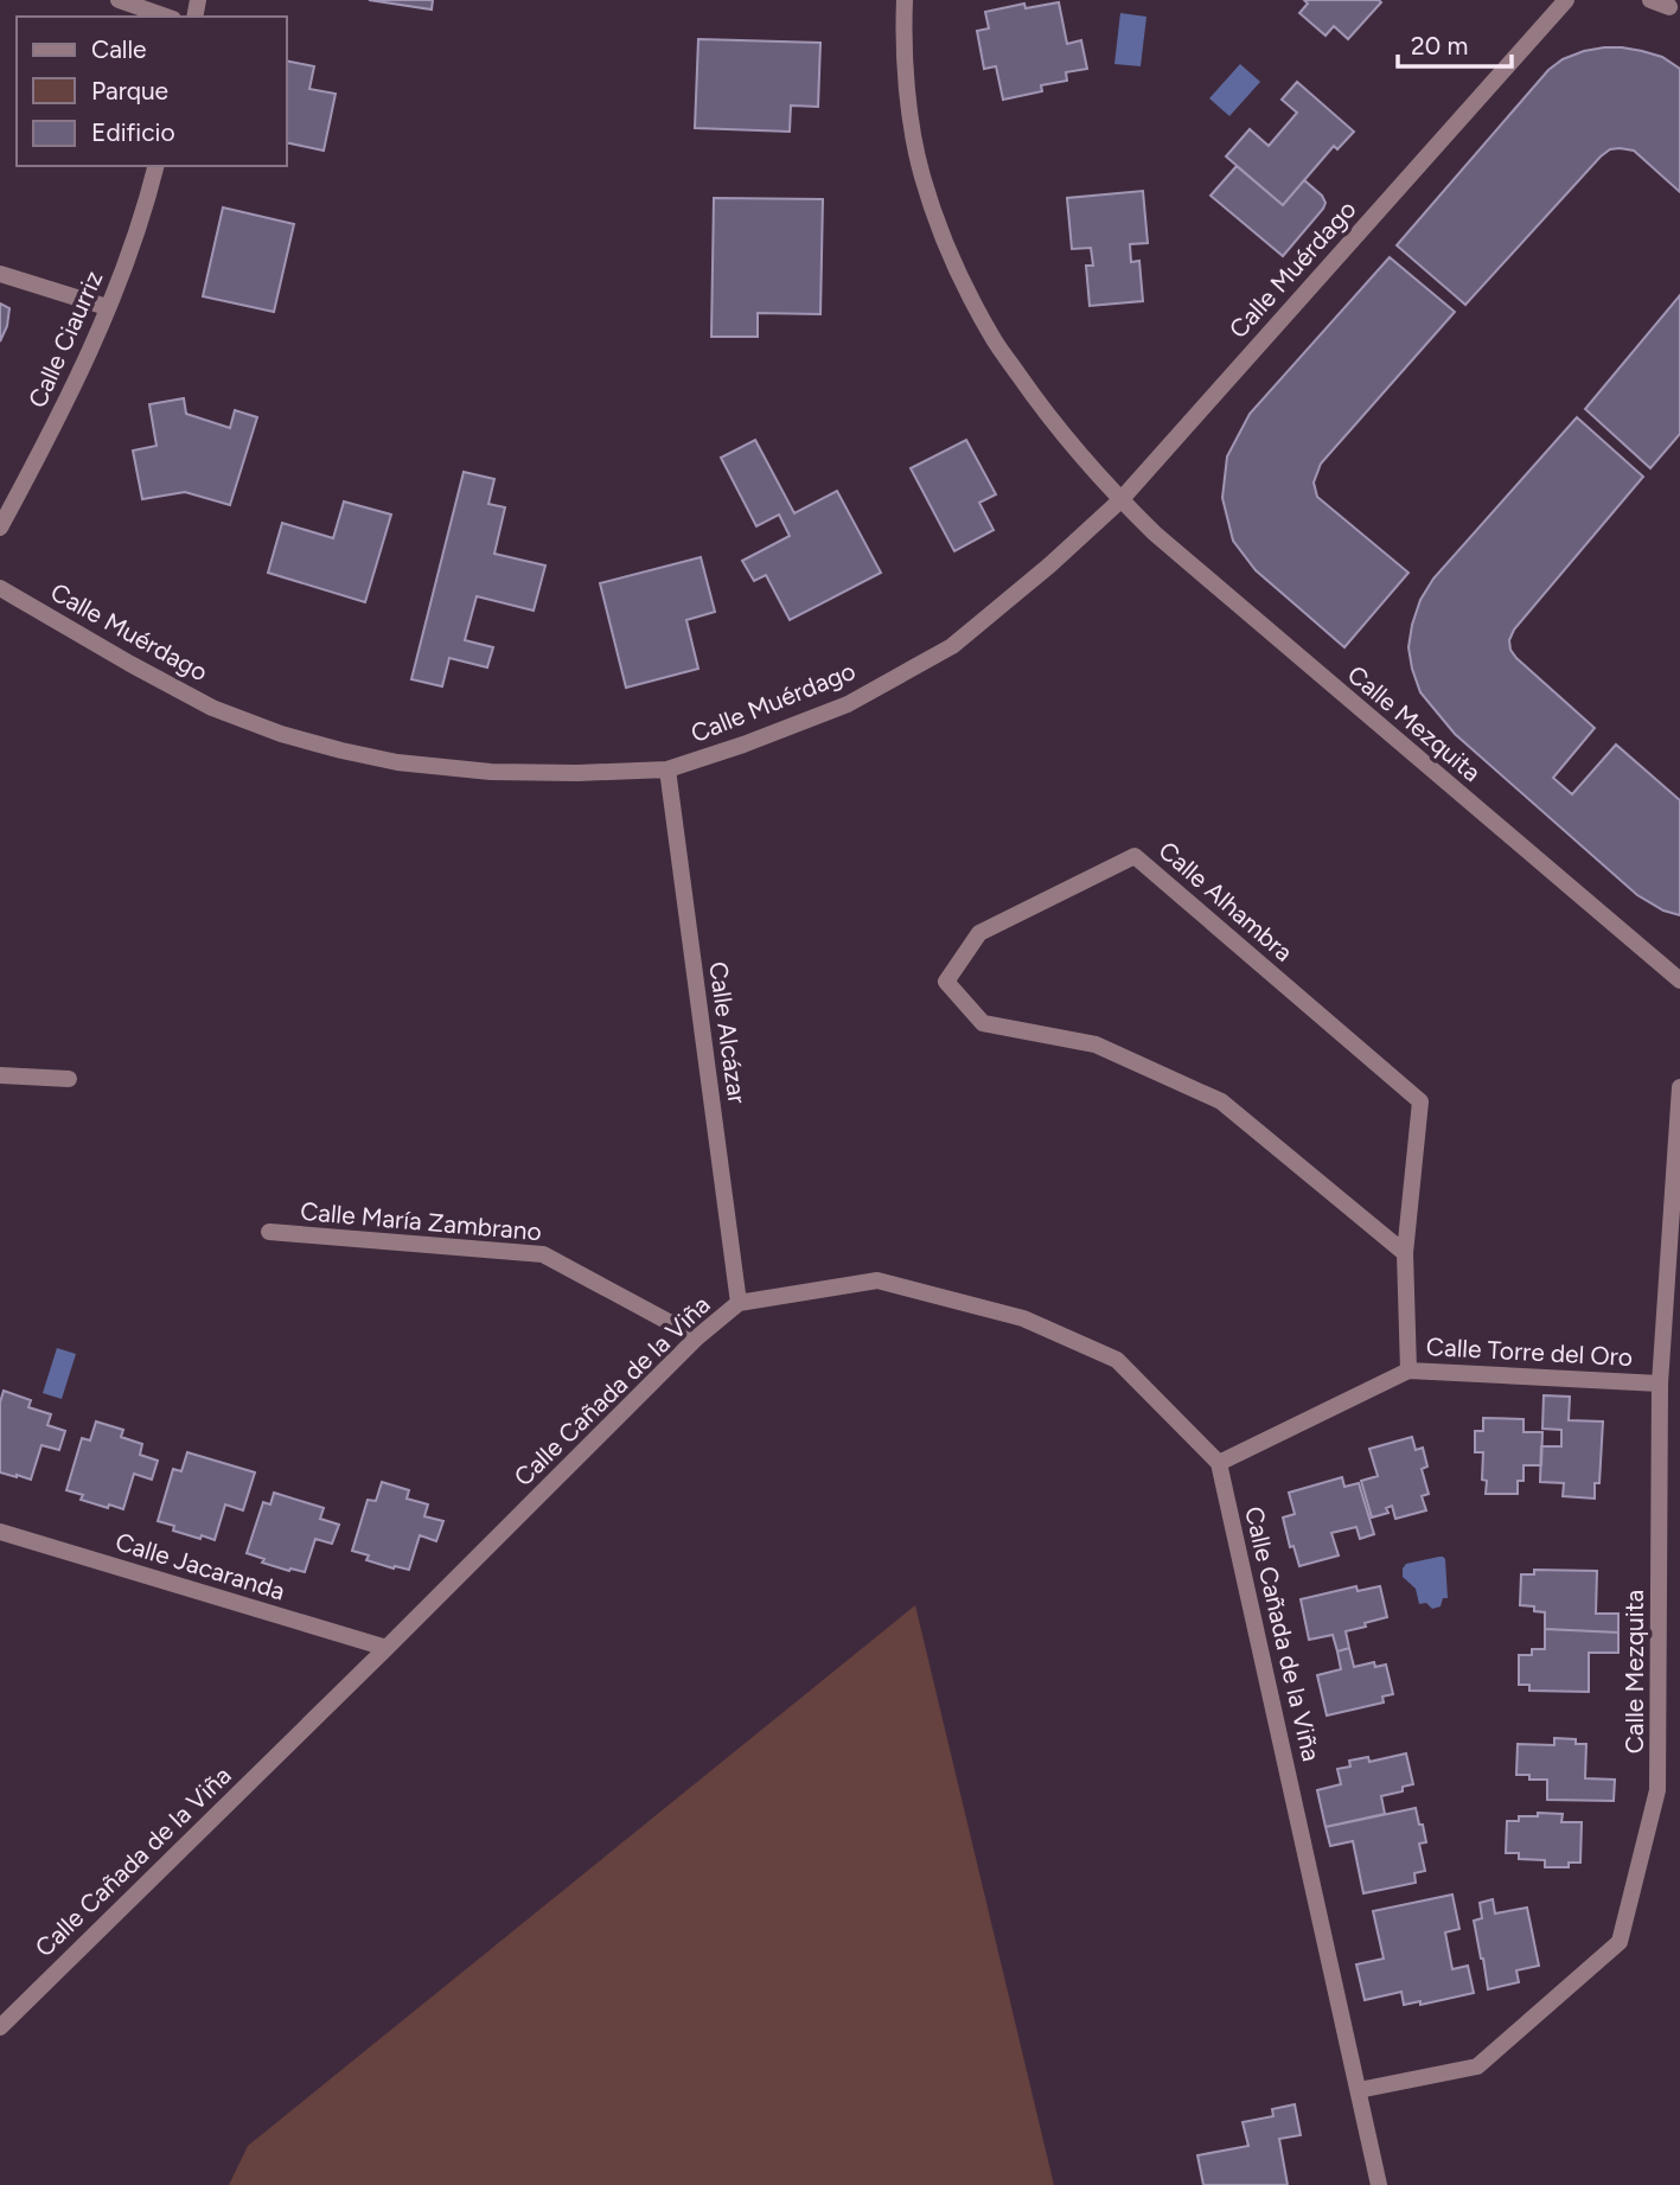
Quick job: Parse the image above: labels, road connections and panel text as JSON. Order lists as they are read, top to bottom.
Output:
{
  "streets": {
    "street": [
      "Calle Muérdago",
      "Calle Ciaurriz",
      "Calle Mezquita",
      "Calle Alhambra",
      "Calle Alcázar",
      "Calle María Zambrano",
      "Calle Torre del Oro",
      "Calle Cañada de la Viña",
      "Calle Jacaranda"
    ]
  },
  "crossings": [
    ["Calle Muérdago", "Calle Mezquita"],
    ["Calle Muérdago", "Calle Alcázar"],
    ["Calle Mezquita", "Calle Torre del Oro"],
    ["Calle Mezquita", "Calle Cañada de la Viña"],
    ["Calle Alhambra", "Calle Torre del Oro"],
    ["Calle Alcázar", "Calle Cañada de la Viña"],
    ["Calle María Zambrano", "Calle Cañada de la Viña"],
    ["Calle Torre del Oro", "Calle Cañada de la Viña"],
    ["Calle Cañada de la Viña", "Calle Jacaranda"]
  ],
  "legend": ["Calle", "Parque", "Edificio"],
  "scale_bar": "20 m"
}
